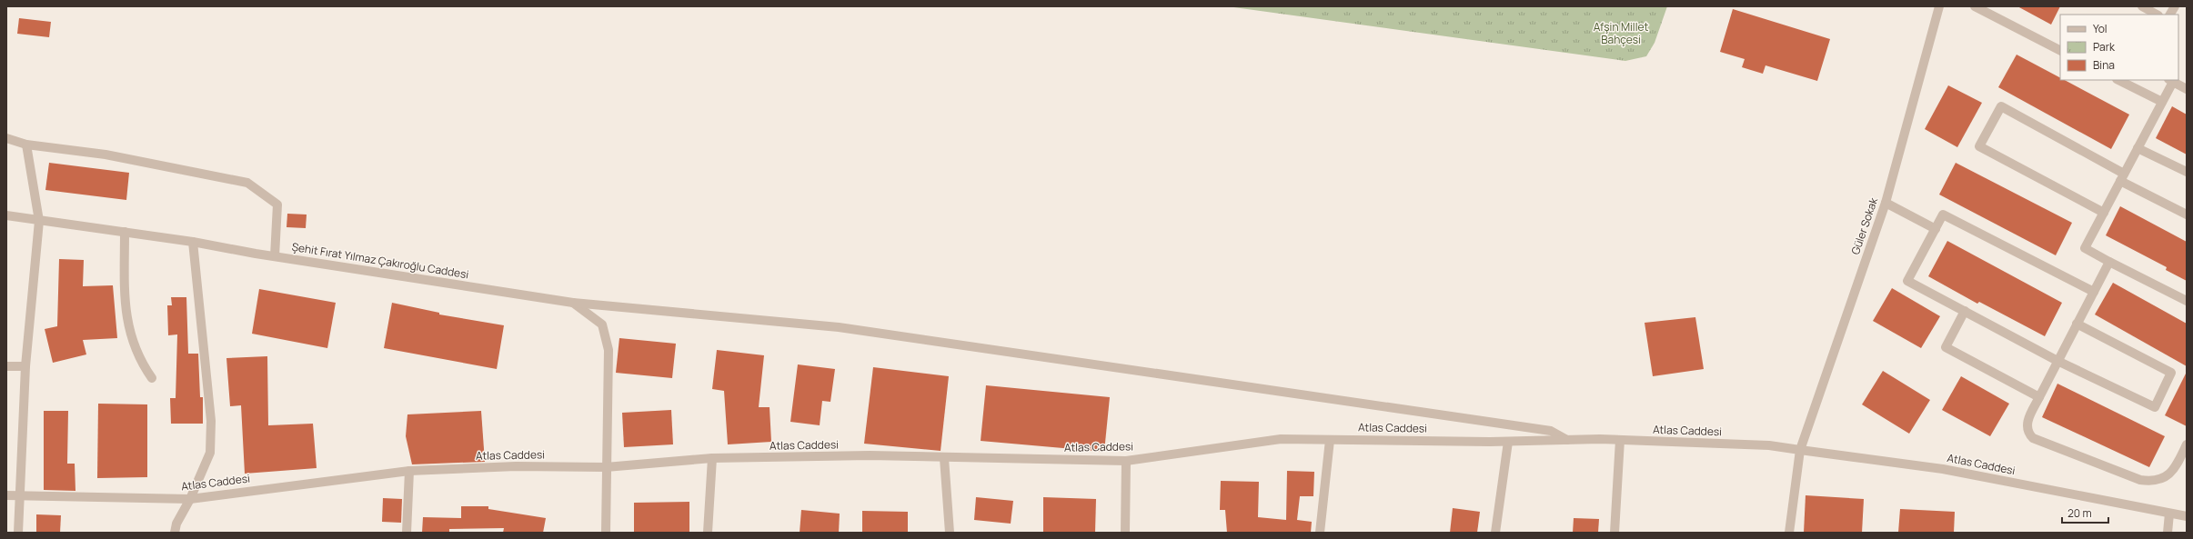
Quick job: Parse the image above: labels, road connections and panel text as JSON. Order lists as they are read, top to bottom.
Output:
{
  "streets": {
    "street": ["Güler Sokak", "Şehit Fırat Yılmaz Çakıroğlu Caddesi", "Atlas Caddesi"]
  },
  "crossings": [
    ["Güler Sokak", "Atlas Caddesi"],
    ["Şehit Fırat Yılmaz Çakıroğlu Caddesi", "Atlas Caddesi"]
  ],
  "parks": ["Afşin Millet Bahçesi"],
  "legend": ["Yol", "Park", "Bina"],
  "scale_bar": "20 m"
}
